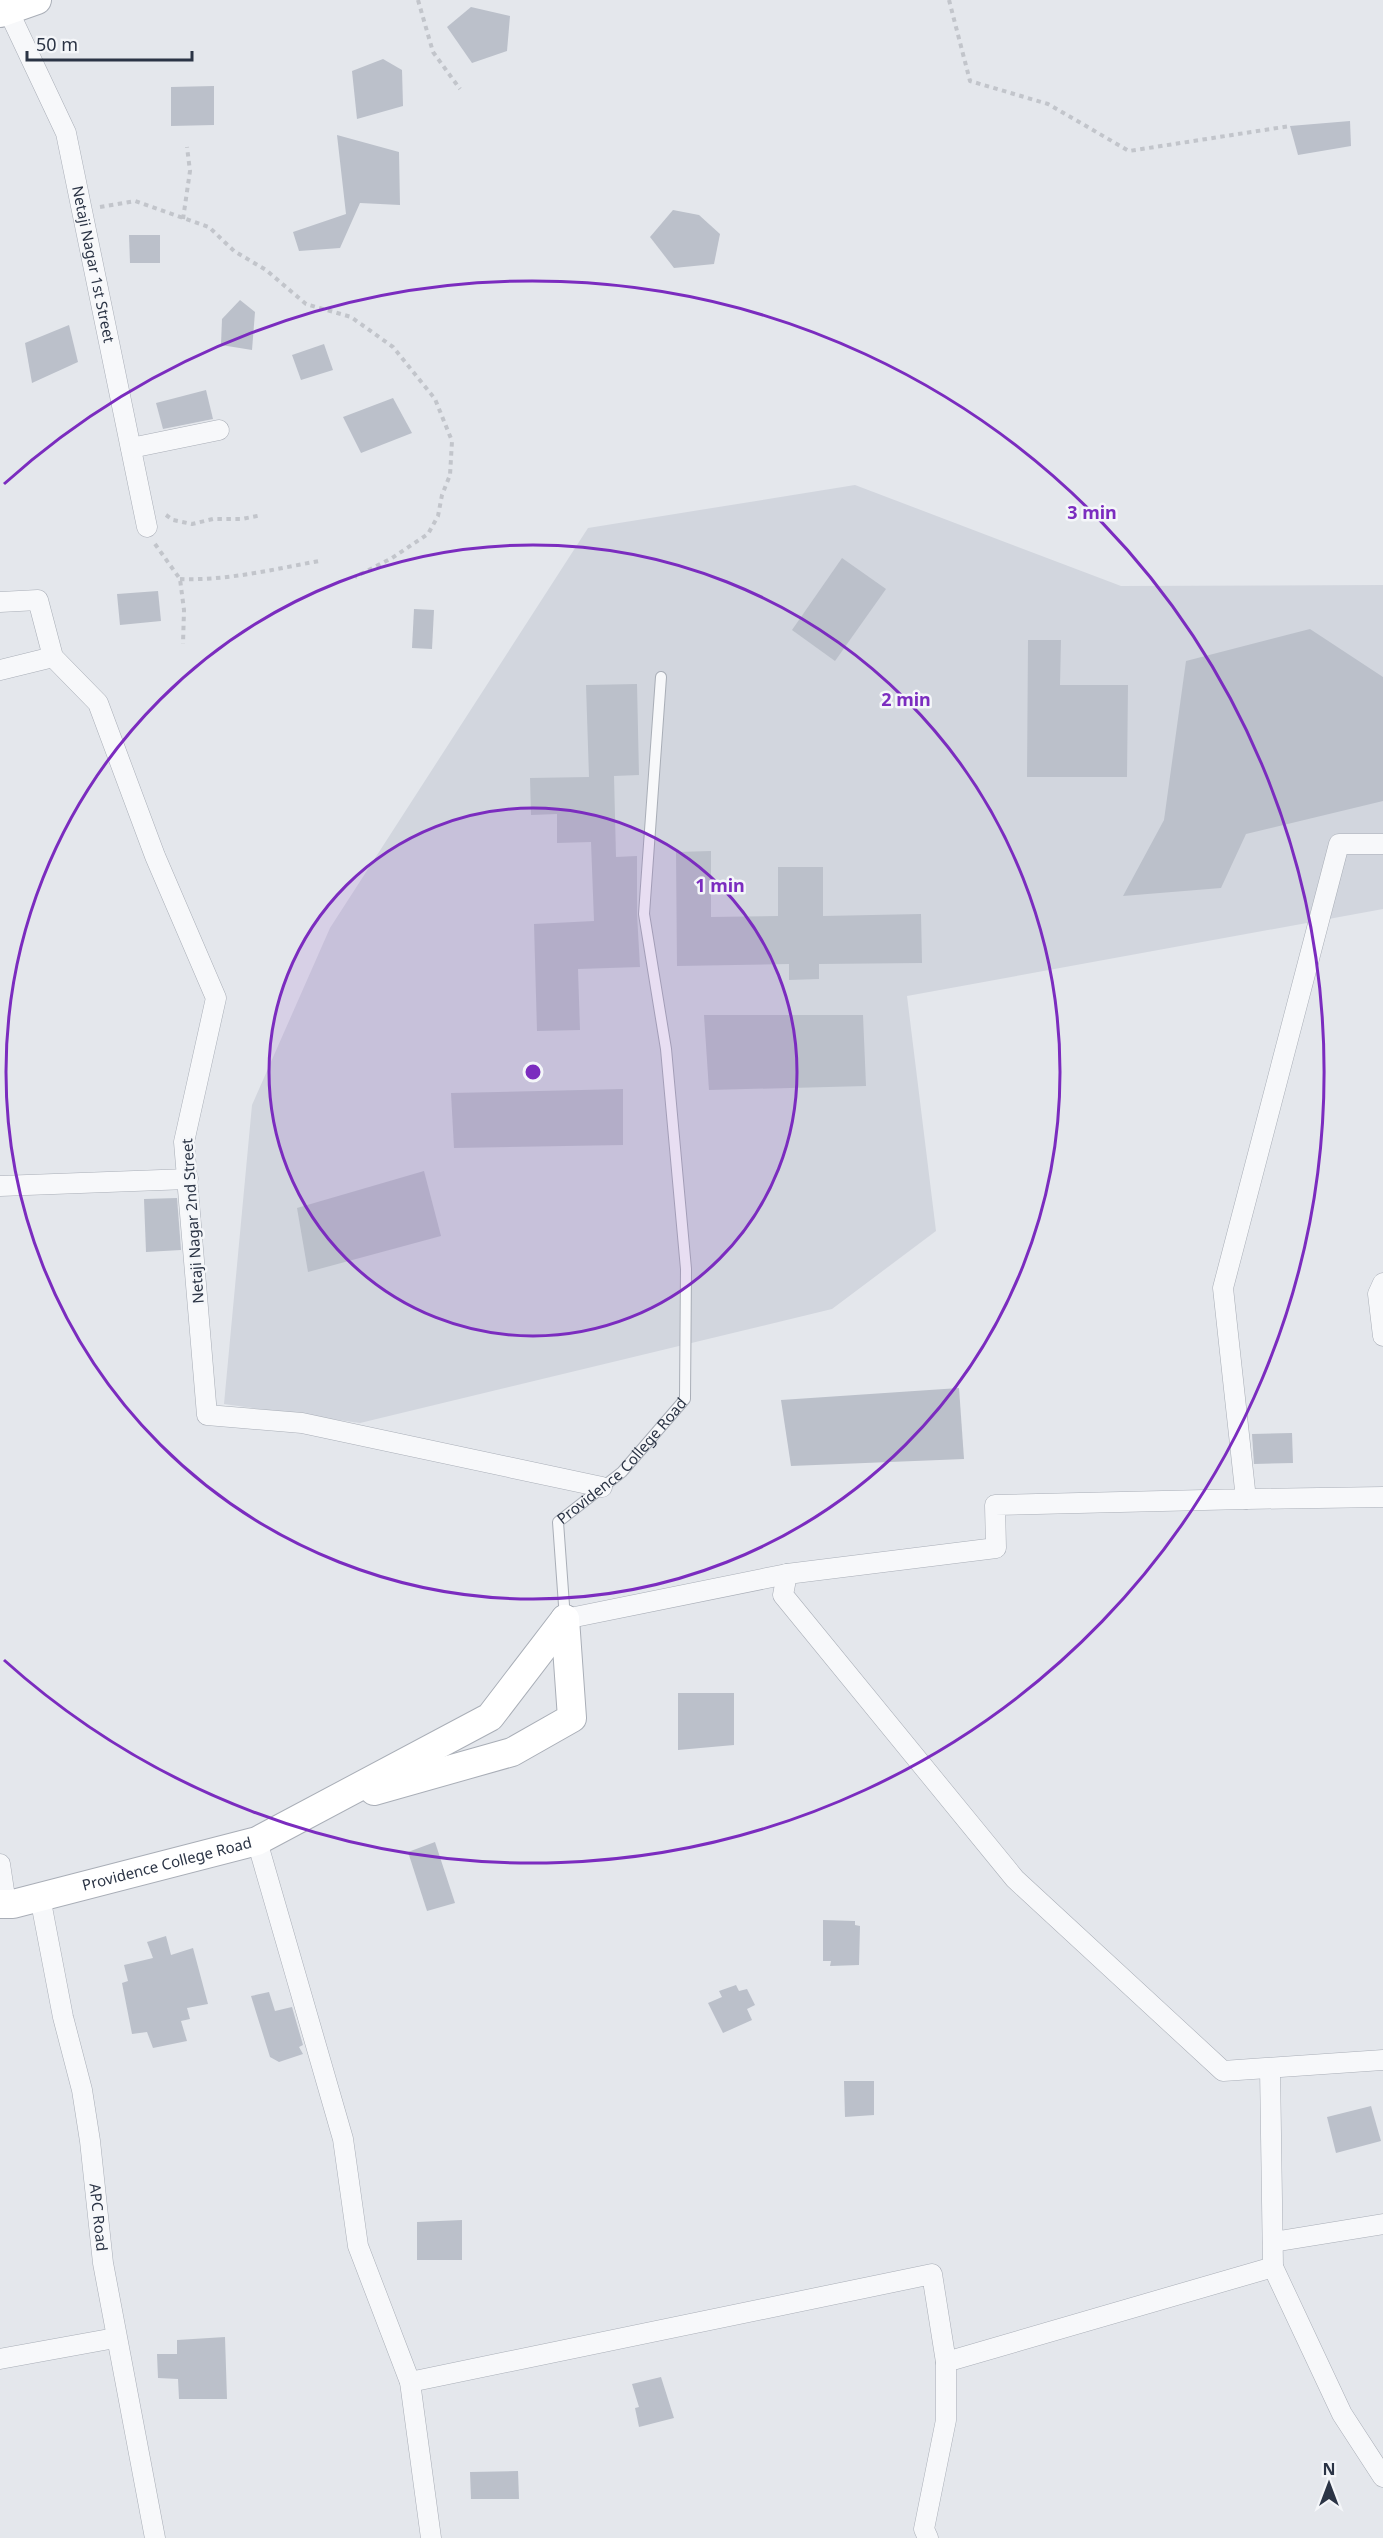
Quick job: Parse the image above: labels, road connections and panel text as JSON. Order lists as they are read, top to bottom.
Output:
{
  "streets": {
    "street": [
      "Netaji Nagar 1st Street",
      "Netaji Nagar 2nd Street",
      "Providence College Road",
      "APC Road"
    ]
  },
  "crossings": [
    ["Netaji Nagar 2nd Street", "Providence College Road"],
    ["Providence College Road", "APC Road"]
  ],
  "scale_bar": "50 m",
  "north": "top",
  "rings": ["3 min", "2 min", "1 min"]
}
